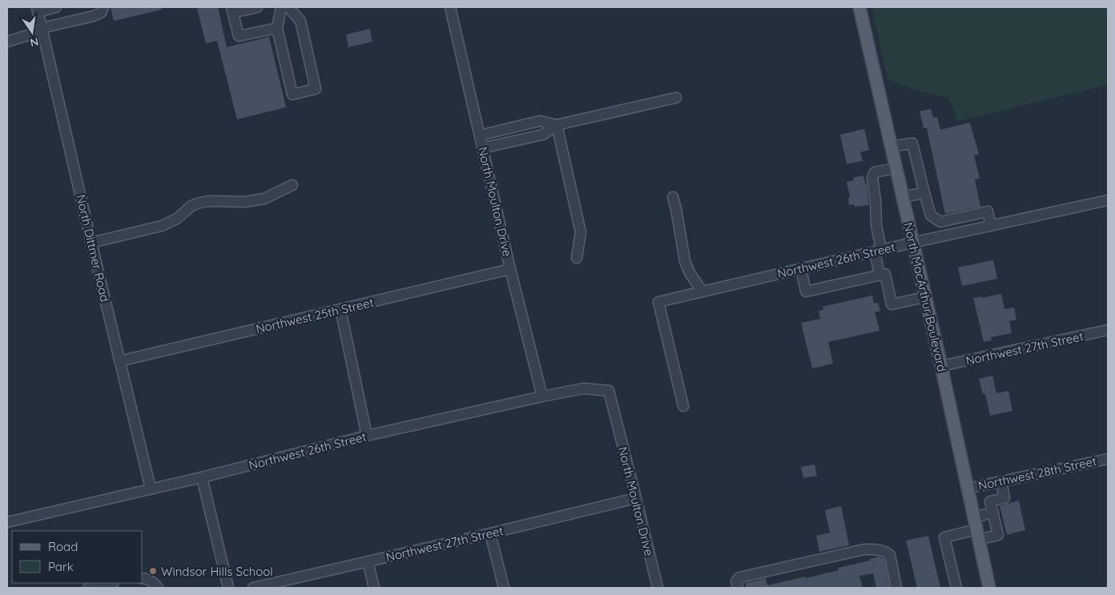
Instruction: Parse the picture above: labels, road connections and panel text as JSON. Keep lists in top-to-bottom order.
{
  "streets": {
    "main road": ["North MacArthur Boulevard"],
    "street": [
      "North Moulton Drive",
      "North Dittmer Road",
      "Northwest 26th Street",
      "Northwest 25th Street",
      "Northwest 27th Street",
      "Northwest 28th Street"
    ]
  },
  "crossings": [
    ["North Moulton Drive", "Northwest 26th Street"],
    ["North Moulton Drive", "Northwest 25th Street"],
    ["North Moulton Drive", "Northwest 27th Street"],
    ["North Dittmer Road", "Northwest 26th Street"],
    ["North Dittmer Road", "Northwest 25th Street"],
    ["Northwest 26th Street", "North MacArthur Boulevard"],
    ["North MacArthur Boulevard", "Northwest 27th Street"],
    ["North MacArthur Boulevard", "Northwest 28th Street"]
  ],
  "places": ["Windsor Hills School"],
  "legend": ["Road", "Park"],
  "north": "bottom"
}
